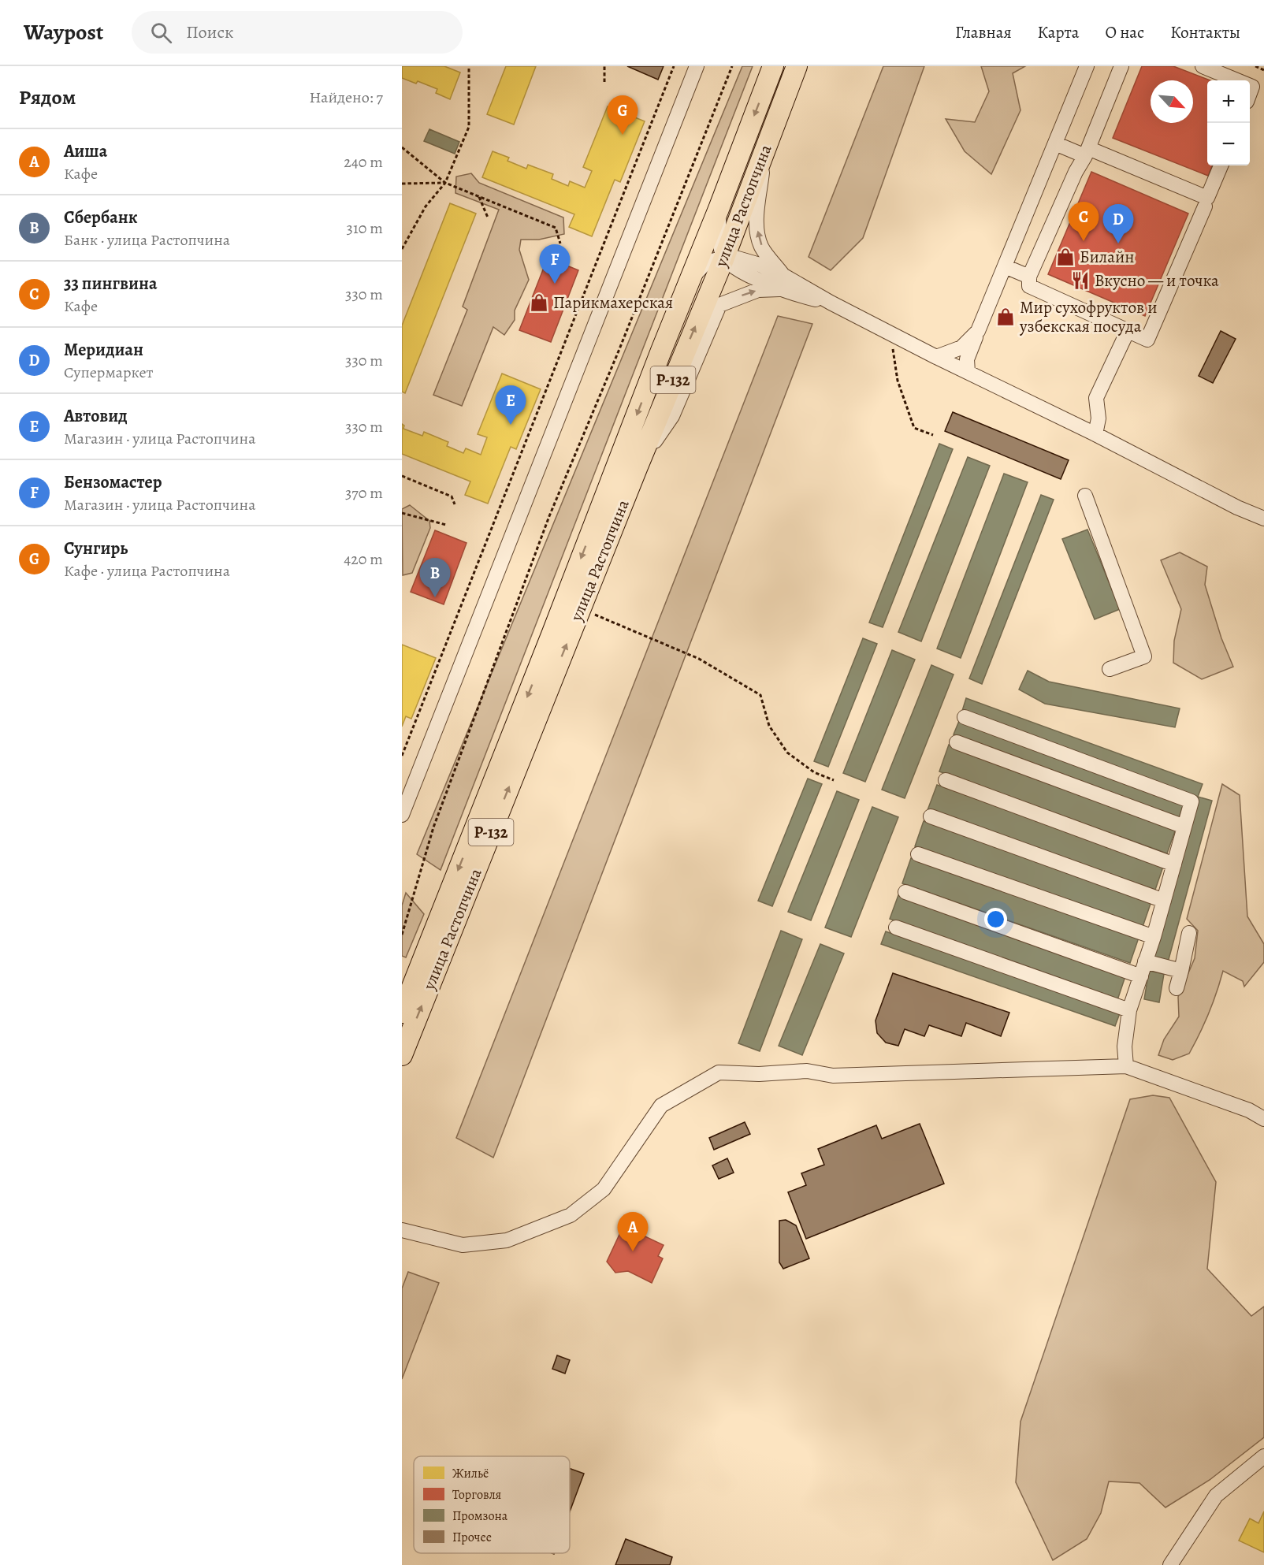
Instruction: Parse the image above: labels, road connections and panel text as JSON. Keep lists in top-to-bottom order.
{
  "streets": {
    "highway": ["улица Растопчина", "Р-132"]
  },
  "places": {
    "shop": ["Билайн", "Парикмахерская", "Мир сухофруктов и узбекская посуда"],
    "restaurant": ["Вкусно — и точка"]
  },
  "legend": [
    "Жильё",
    "Торговля",
    "Промзона",
    "Прочее"
  ],
  "north": "bottom right",
  "page": {
    "header": "Waypost",
    "search": "Поиск",
    "nav": [
      "Главная",
      "Карта",
      "О нас",
      "Контакты"
    ],
    "heading": ["Рядом", "Найдено: 7"],
    "map_buttons": ["+", "−"],
    "pins": [
      "G",
      "C",
      "D",
      "F",
      "E",
      "B",
      "A"
    ],
    "list": [
      {
        "mark": "A",
        "name": "Аиша",
        "note": "Кафе",
        "value": "240 m"
      },
      {
        "mark": "B",
        "name": "Сбербанк",
        "note": "Банк · улица Растопчина",
        "value": "310 m"
      },
      {
        "mark": "C",
        "name": "33 пингвина",
        "note": "Кафе",
        "value": "330 m"
      },
      {
        "mark": "D",
        "name": "Меридиан",
        "note": "Супермаркет",
        "value": "330 m"
      },
      {
        "mark": "E",
        "name": "Автовид",
        "note": "Магазин · улица Растопчина",
        "value": "330 m"
      },
      {
        "mark": "F",
        "name": "Бензомастер",
        "note": "Магазин · улица Растопчина",
        "value": "370 m"
      },
      {
        "mark": "G",
        "name": "Сунгирь",
        "note": "Кафе · улица Растопчина",
        "value": "420 m"
      }
    ]
  }
}
